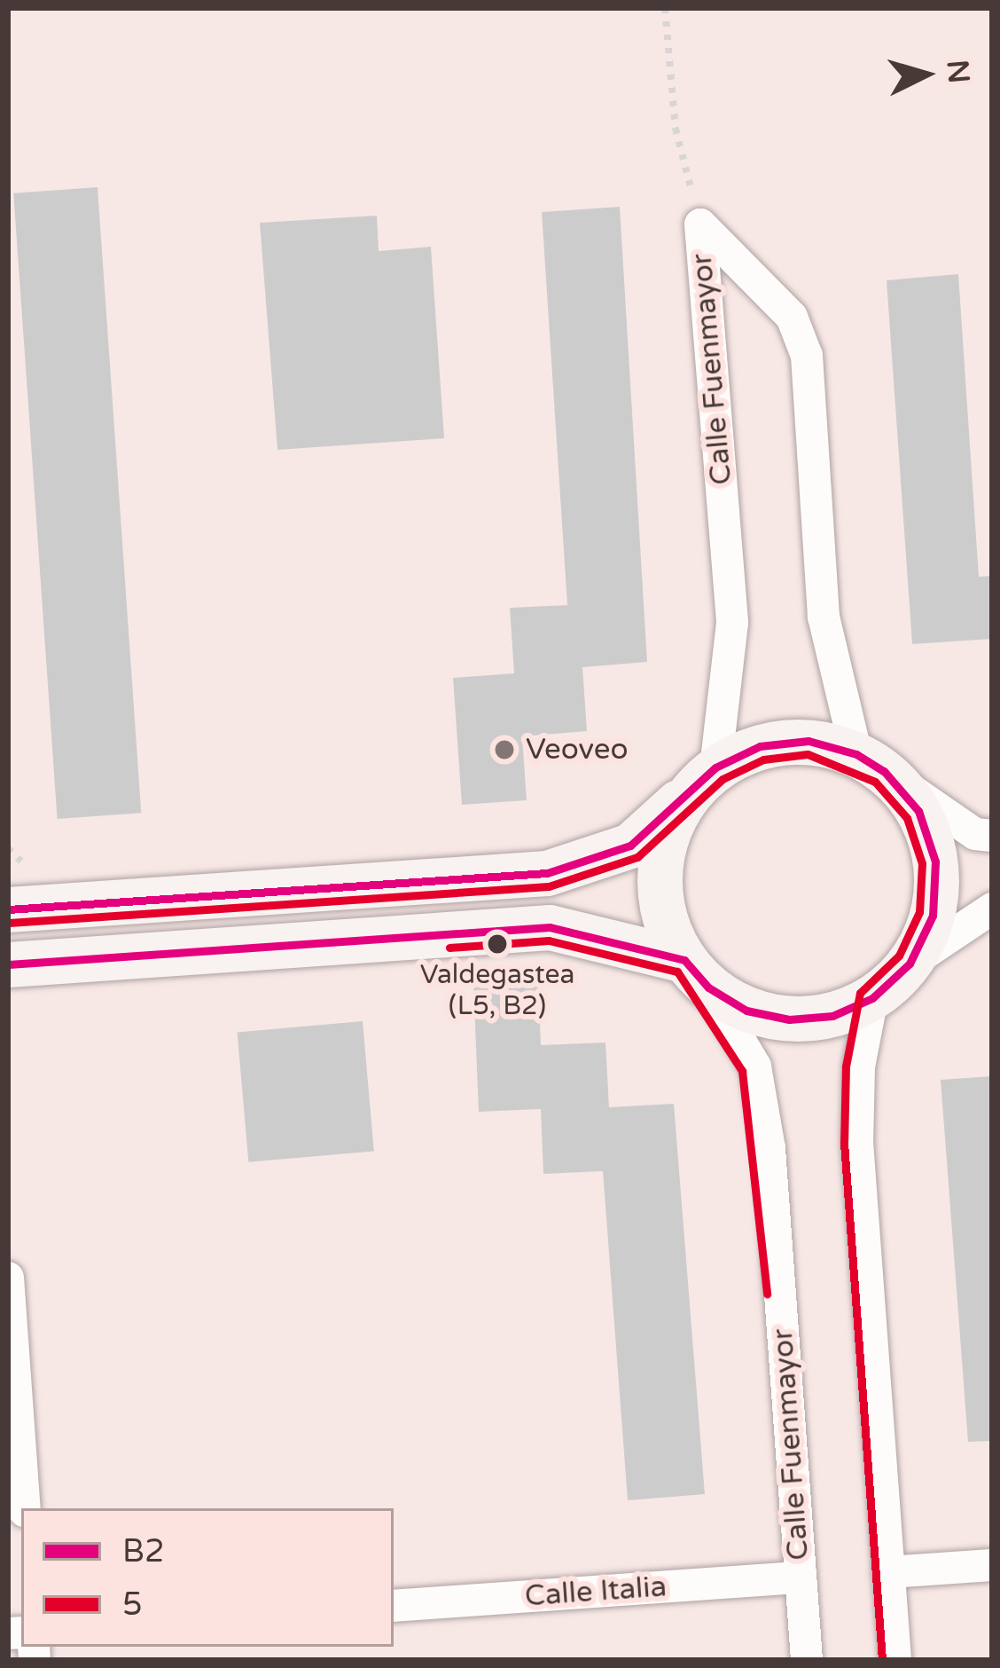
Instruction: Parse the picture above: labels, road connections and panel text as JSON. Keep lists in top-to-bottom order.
{
  "streets": {
    "street": ["Calle Fuenmayor", "Calle Italia"]
  },
  "crossings": [
    ["Calle Fuenmayor", "Calle Italia"]
  ],
  "places": ["Veoveo", "Valdegastea (L5, B2)"],
  "lines": ["transit line B2", "transit line 5"],
  "legend": ["B2", "5"],
  "north": "right"
}
